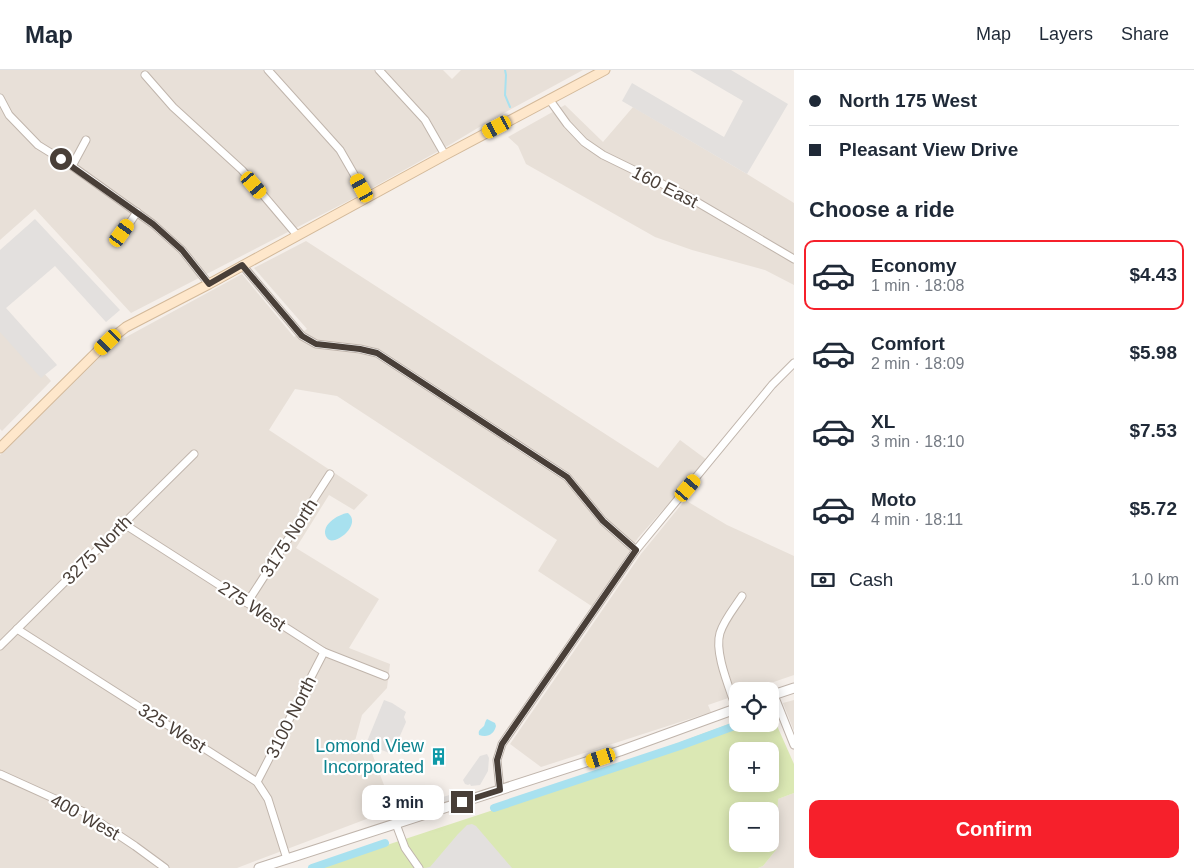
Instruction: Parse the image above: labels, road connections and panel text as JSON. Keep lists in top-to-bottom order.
{
  "streets": {
    "street": [
      "160 East",
      "3175 North",
      "3275 North",
      "275 West",
      "3100 North",
      "325 West",
      "400 West"
    ]
  },
  "crossings": [
    ["3175 North", "275 West"],
    ["3275 North", "275 West"],
    ["3275 North", "325 West"],
    ["275 West", "3100 North"],
    ["3100 North", "325 West"]
  ],
  "places": {
    "building": ["Lomond View Incorporated"]
  },
  "page": {
    "header": "Map",
    "nav": ["Map", "Layers", "Share"],
    "banner": ["North 175 West", "Pleasant View Drive"],
    "heading": "Choose a ride",
    "list": [
      {
        "name": "Economy",
        "note": "1 min · 18:08",
        "value": "$4.43"
      },
      {
        "name": "Comfort",
        "note": "2 min · 18:09",
        "value": "$5.98"
      },
      {
        "name": "XL",
        "note": "3 min · 18:10",
        "value": "$7.53"
      },
      {
        "name": "Moto",
        "note": "4 min · 18:11",
        "value": "$5.72"
      }
    ],
    "pay": ["Cash", "1.0 km"],
    "map_buttons": ["+", "−"],
    "bubble": "3 min",
    "buttons": "Confirm"
  }
}
